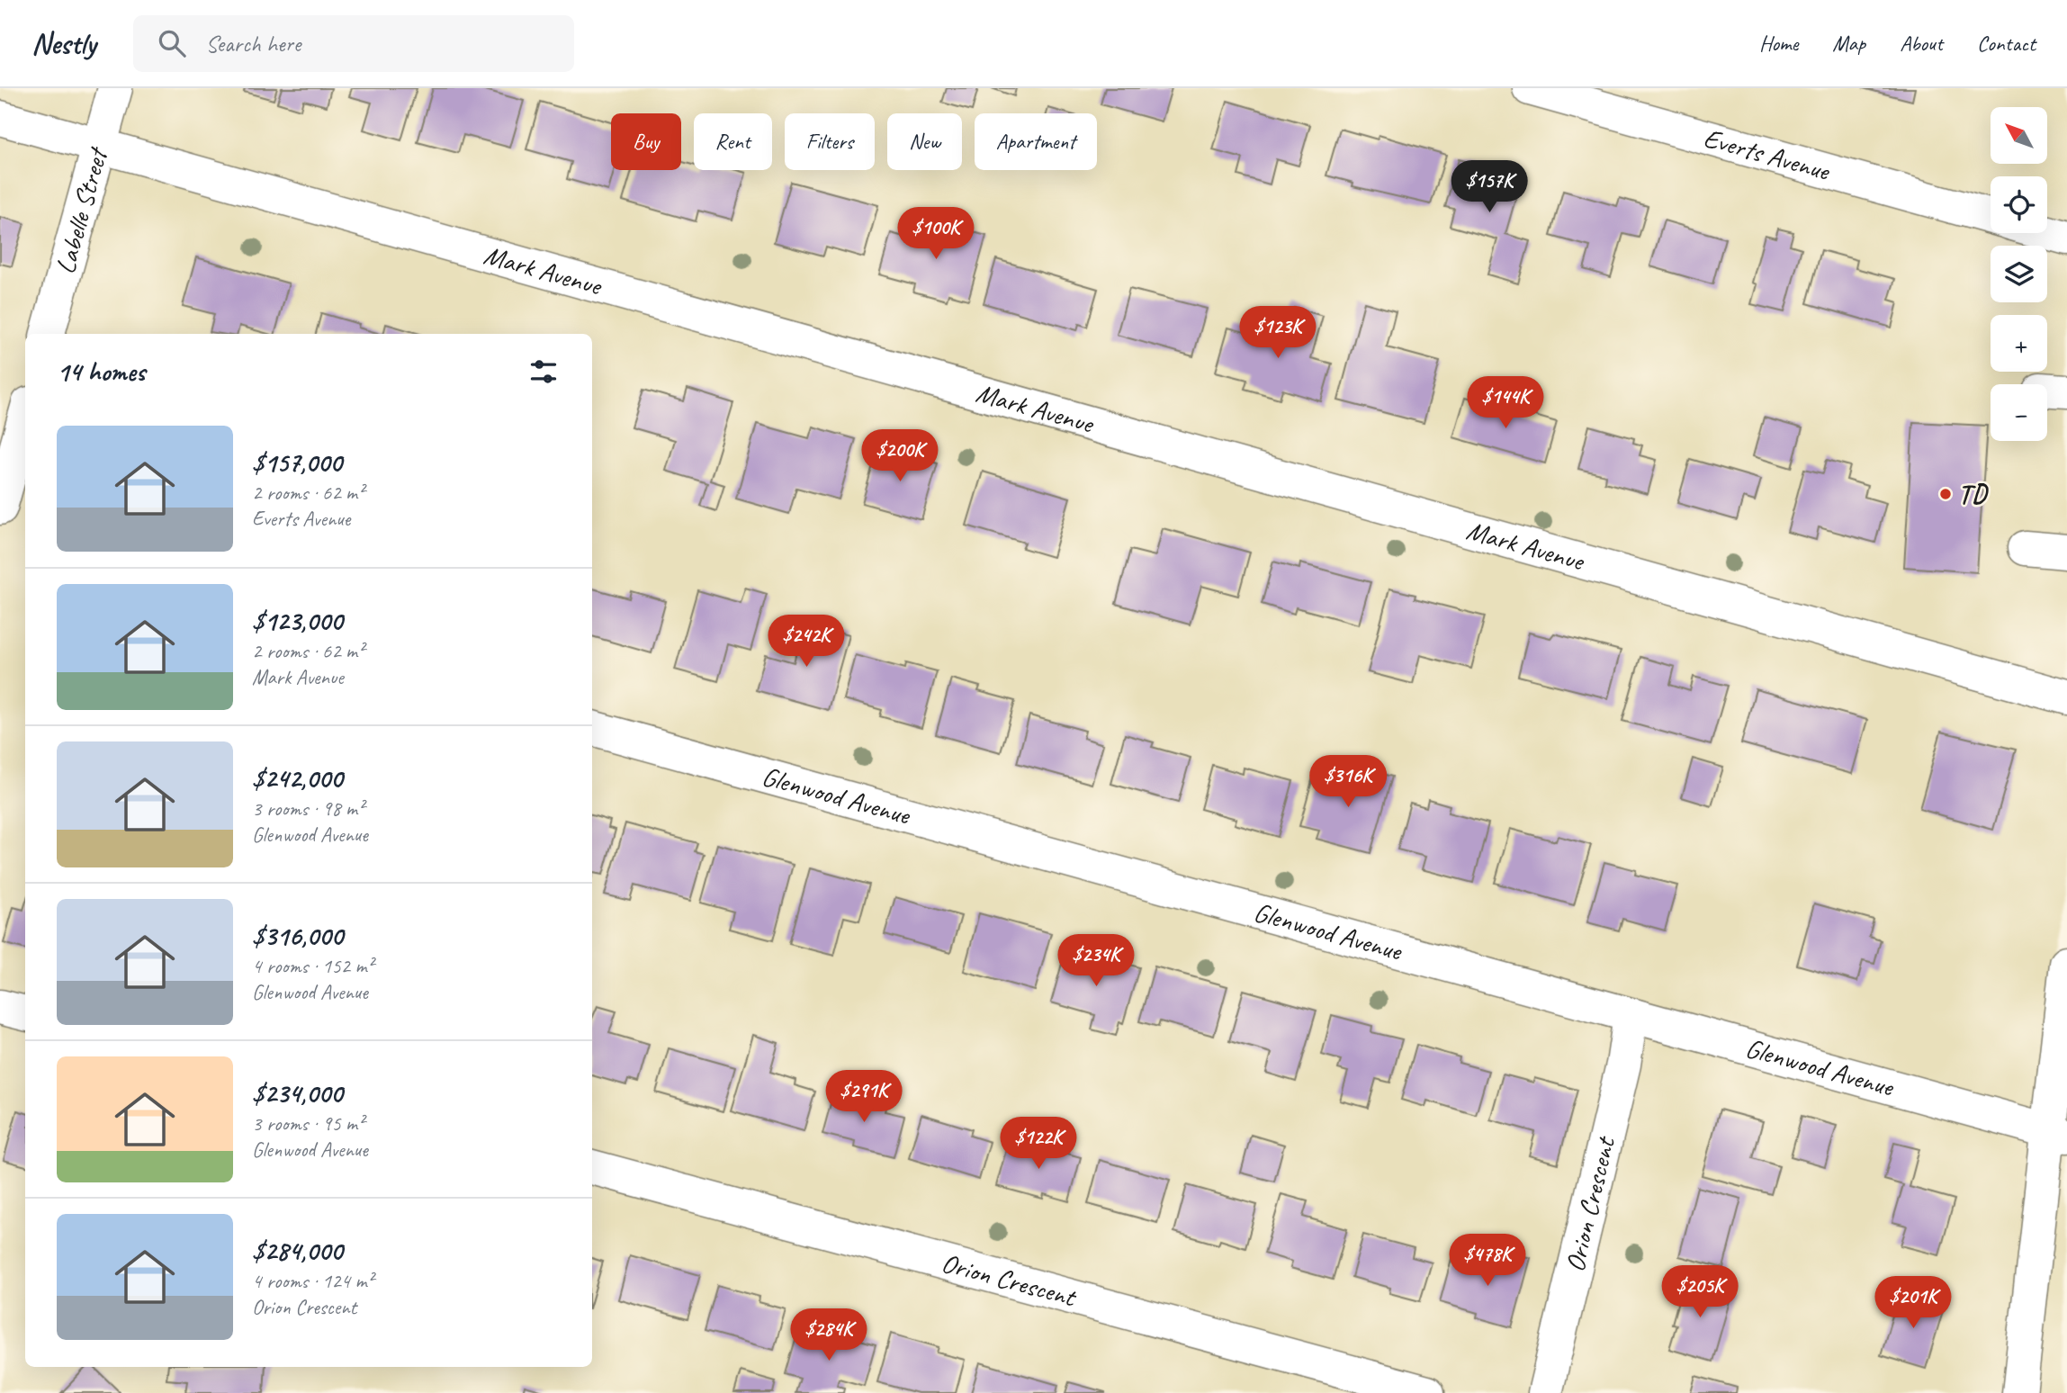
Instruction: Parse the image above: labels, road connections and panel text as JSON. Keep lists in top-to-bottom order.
{
  "streets": {
    "street": [
      "Everts Avenue",
      "Labelle Street",
      "Mark Avenue",
      "Glenwood Avenue",
      "Orion Crescent"
    ]
  },
  "crossings": [
    ["Labelle Street", "Mark Avenue"],
    ["Glenwood Avenue", "Orion Crescent"]
  ],
  "places": ["TD"],
  "north": "top left",
  "page": {
    "header": "Nestly",
    "search": "Search here",
    "nav": [
      "Home",
      "Map",
      "About",
      "Contact"
    ],
    "map_buttons": ["+", "−"],
    "chip": [
      "Buy",
      "Rent",
      "Filters",
      "New",
      "Apartment"
    ],
    "price": [
      "$157K",
      "$100K",
      "$123K",
      "$144K",
      "$200K",
      "$242K",
      "$316K",
      "$234K",
      "$291K",
      "$122K",
      "$478K",
      "$205K",
      "$201K",
      "$284K"
    ],
    "heading": "14 homes",
    "list": [
      {
        "name": "$157,000",
        "note": "2 rooms · 62 m² · Everts Avenue"
      },
      {
        "name": "$123,000",
        "note": "2 rooms · 62 m² · Mark Avenue"
      },
      {
        "name": "$242,000",
        "note": "3 rooms · 98 m² · Glenwood Avenue"
      },
      {
        "name": "$316,000",
        "note": "4 rooms · 152 m² · Glenwood Avenue"
      },
      {
        "name": "$234,000",
        "note": "3 rooms · 95 m² · Glenwood Avenue"
      },
      {
        "name": "$284,000",
        "note": "4 rooms · 124 m² · Orion Crescent"
      }
    ]
  }
}
